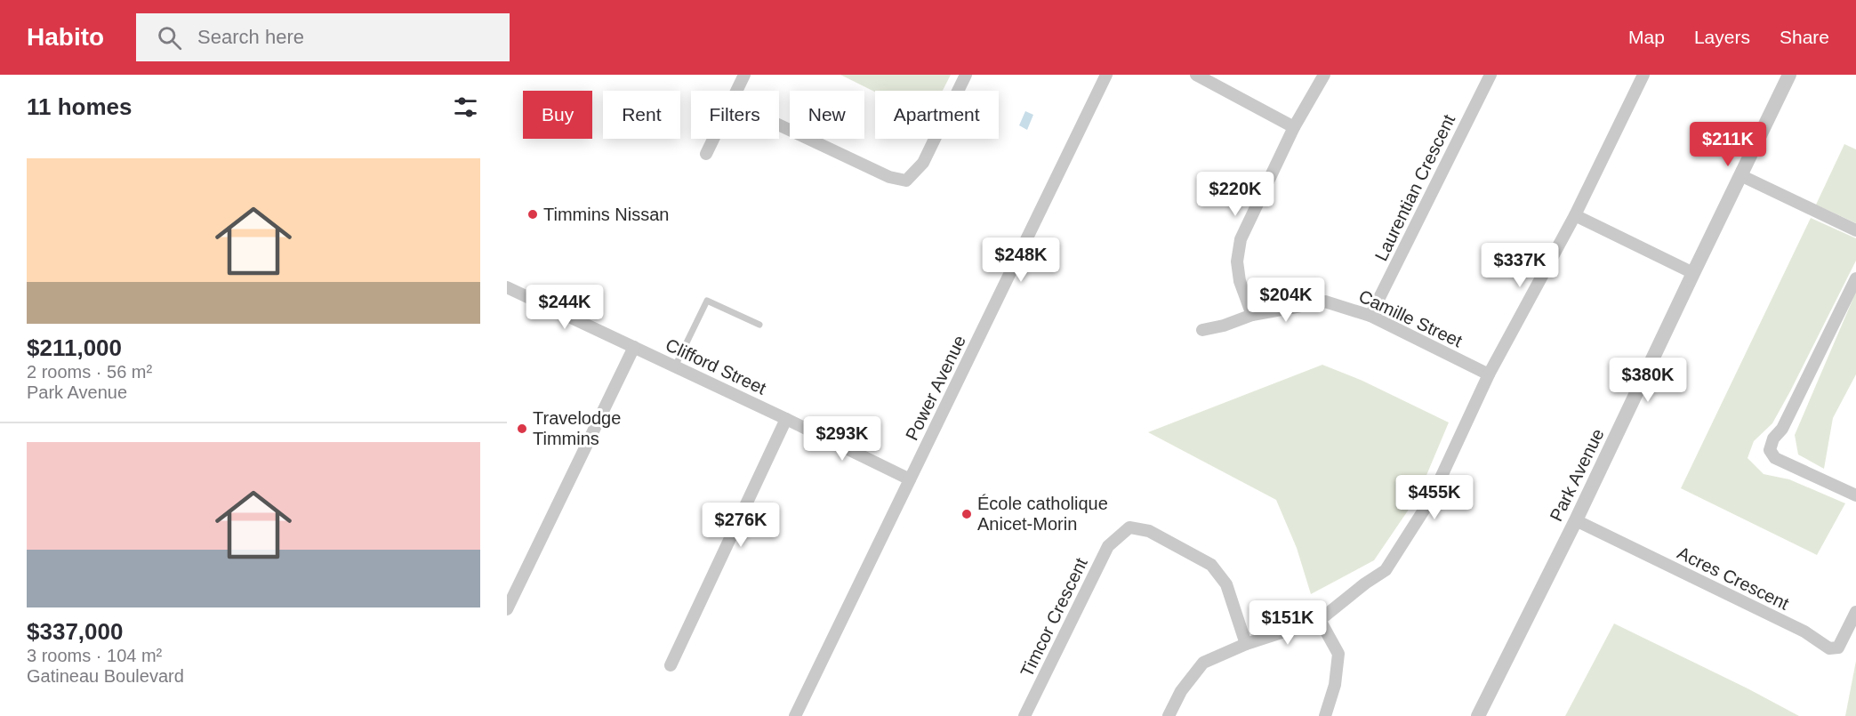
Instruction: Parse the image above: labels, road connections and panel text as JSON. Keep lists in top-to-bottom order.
{
  "streets": {
    "street": [
      "Laurentian Crescent",
      "Camille Street",
      "Clifford Street",
      "Power Avenue",
      "Park Avenue",
      "Acres Crescent",
      "Timcor Crescent"
    ]
  },
  "crossings": [
    ["Laurentian Crescent", "Camille Street"],
    ["Clifford Street", "Power Avenue"],
    ["Park Avenue", "Acres Crescent"]
  ],
  "places": ["Timmins Nissan", "Travelodge Timmins", "École catholique Anicet-Morin"],
  "page": {
    "header": "Habito",
    "search": "Search here",
    "nav": ["Map", "Layers", "Share"],
    "heading": "11 homes",
    "chip": [
      "Buy",
      "Rent",
      "Filters",
      "New",
      "Apartment"
    ],
    "price": [
      "$211K",
      "$220K",
      "$248K",
      "$337K",
      "$204K",
      "$244K",
      "$380K",
      "$293K",
      "$455K",
      "$276K",
      "$151K"
    ],
    "list": [
      {
        "name": "$211,000",
        "note": "2 rooms · 56 m² · Park Avenue"
      },
      {
        "name": "$337,000",
        "note": "3 rooms · 104 m² · Gatineau Boulevard"
      }
    ]
  }
}
